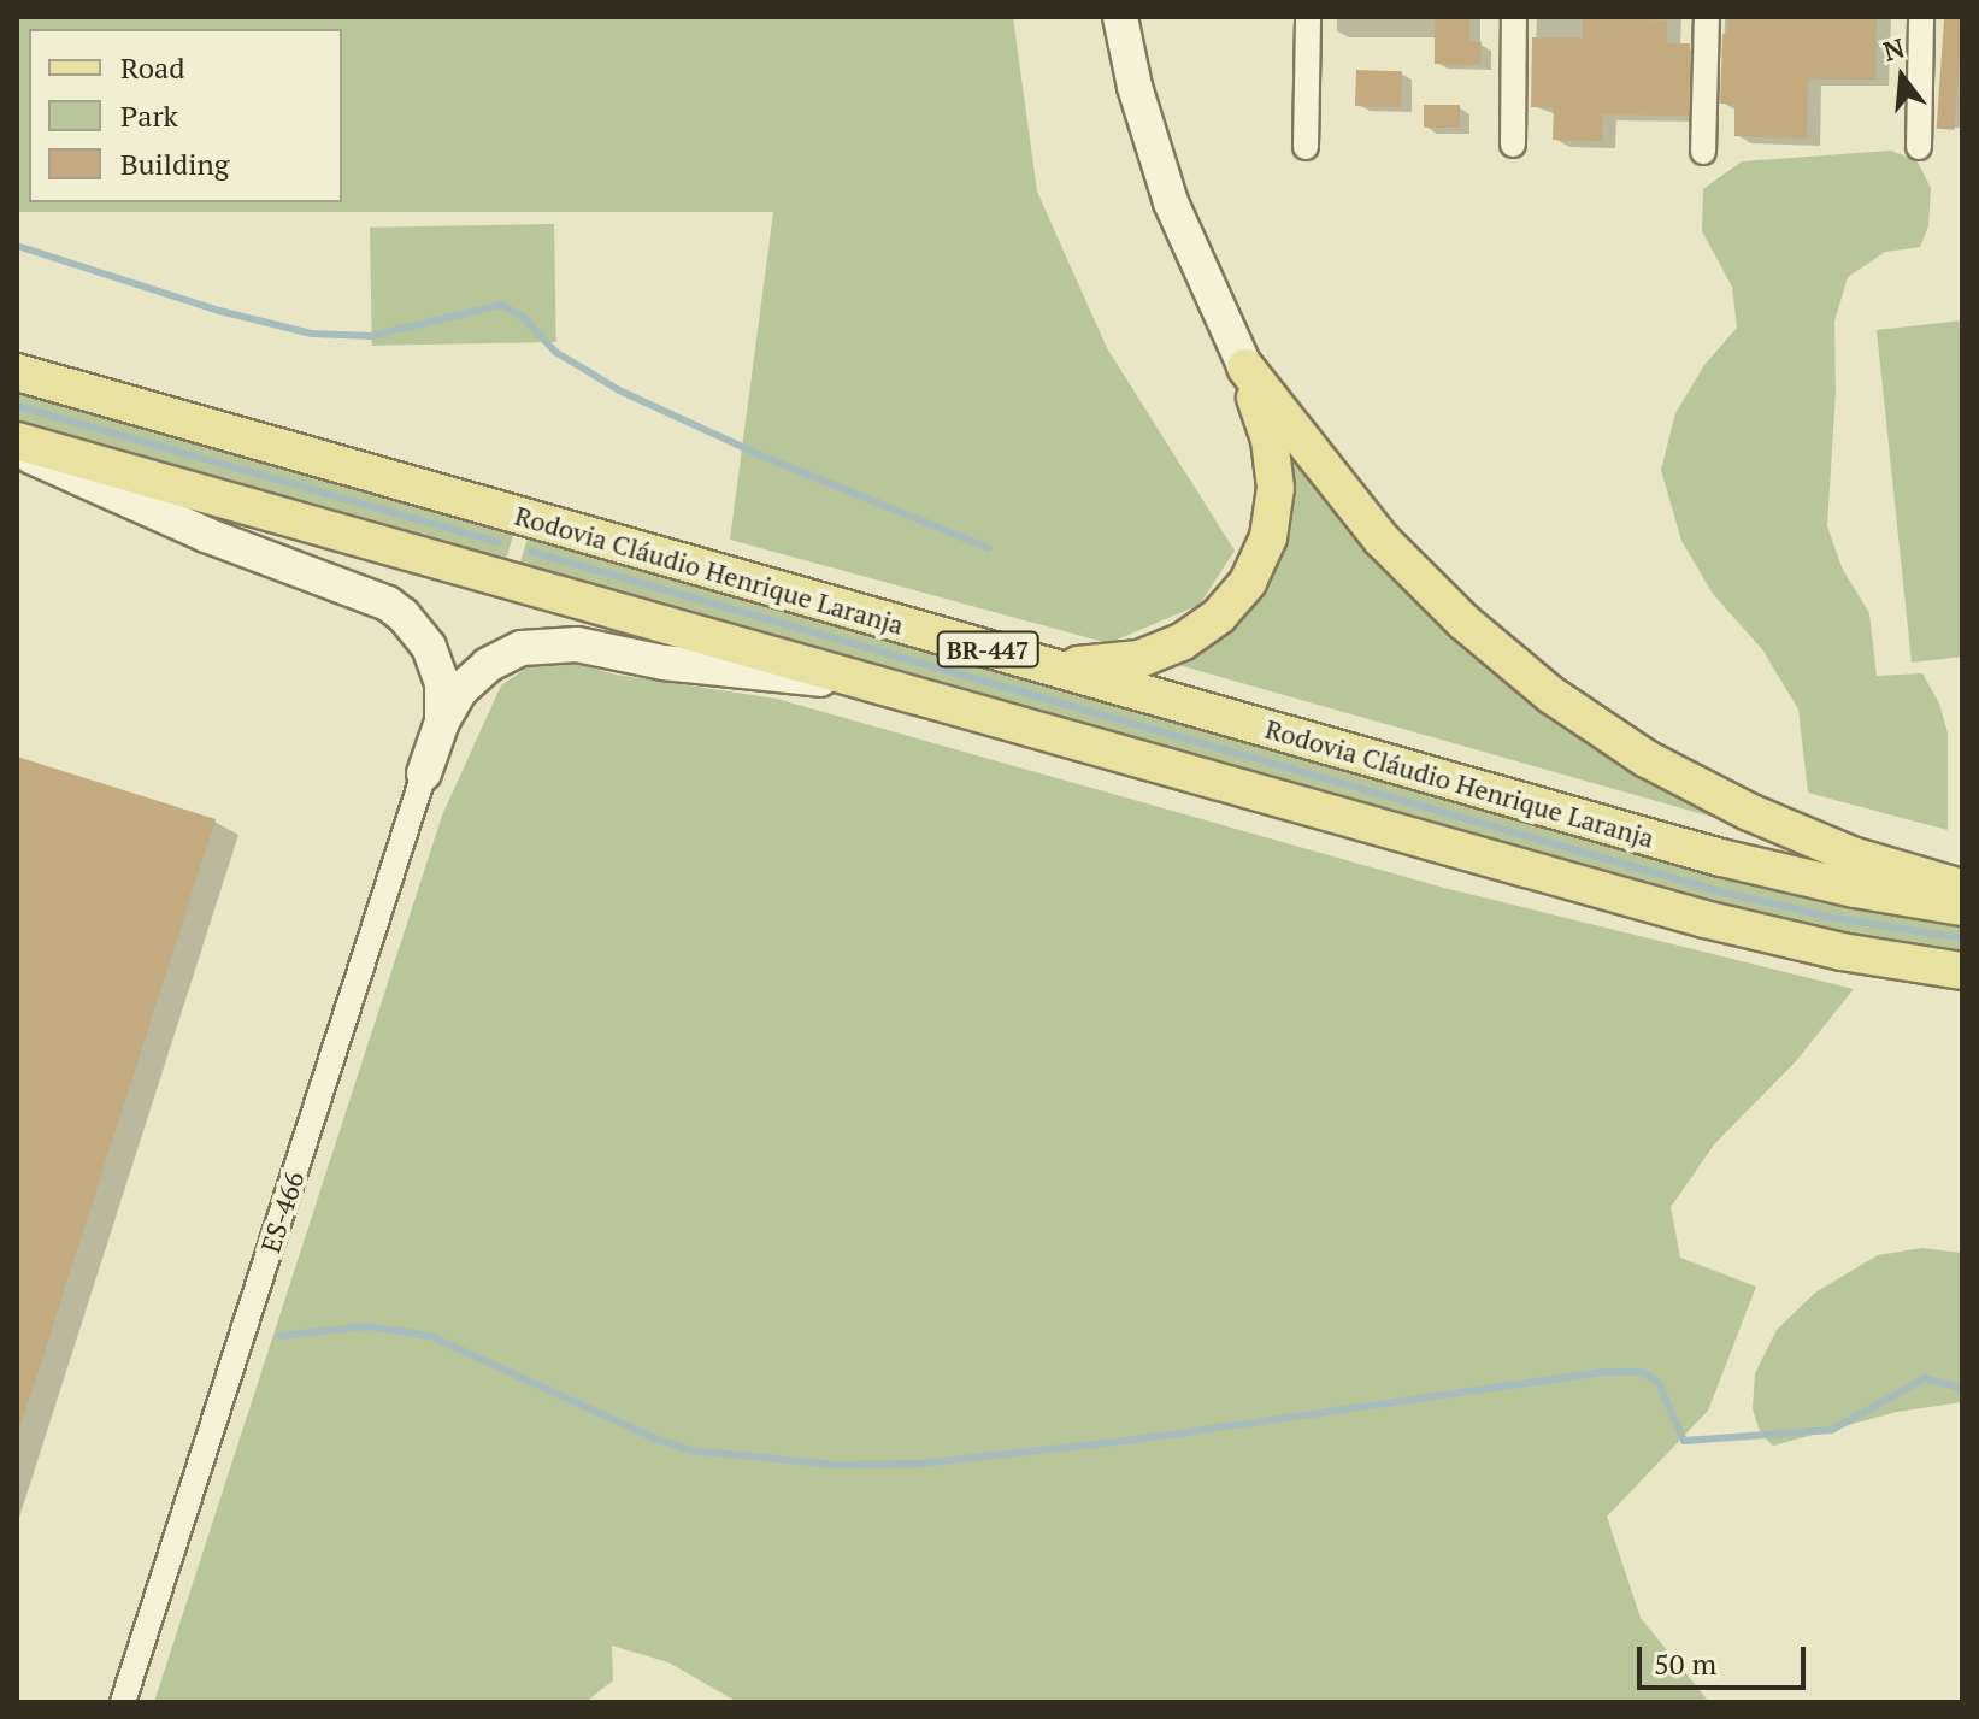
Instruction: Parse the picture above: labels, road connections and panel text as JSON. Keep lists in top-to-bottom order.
{
  "streets": {
    "main road": ["Rodovia Cláudio Henrique Laranja", "BR-447"],
    "street": ["ES-466"]
  },
  "crossings": [
    ["BR-447", "ES-466"]
  ],
  "legend": ["Road", "Park", "Building"],
  "scale_bar": "50 m",
  "north": "top"
}
